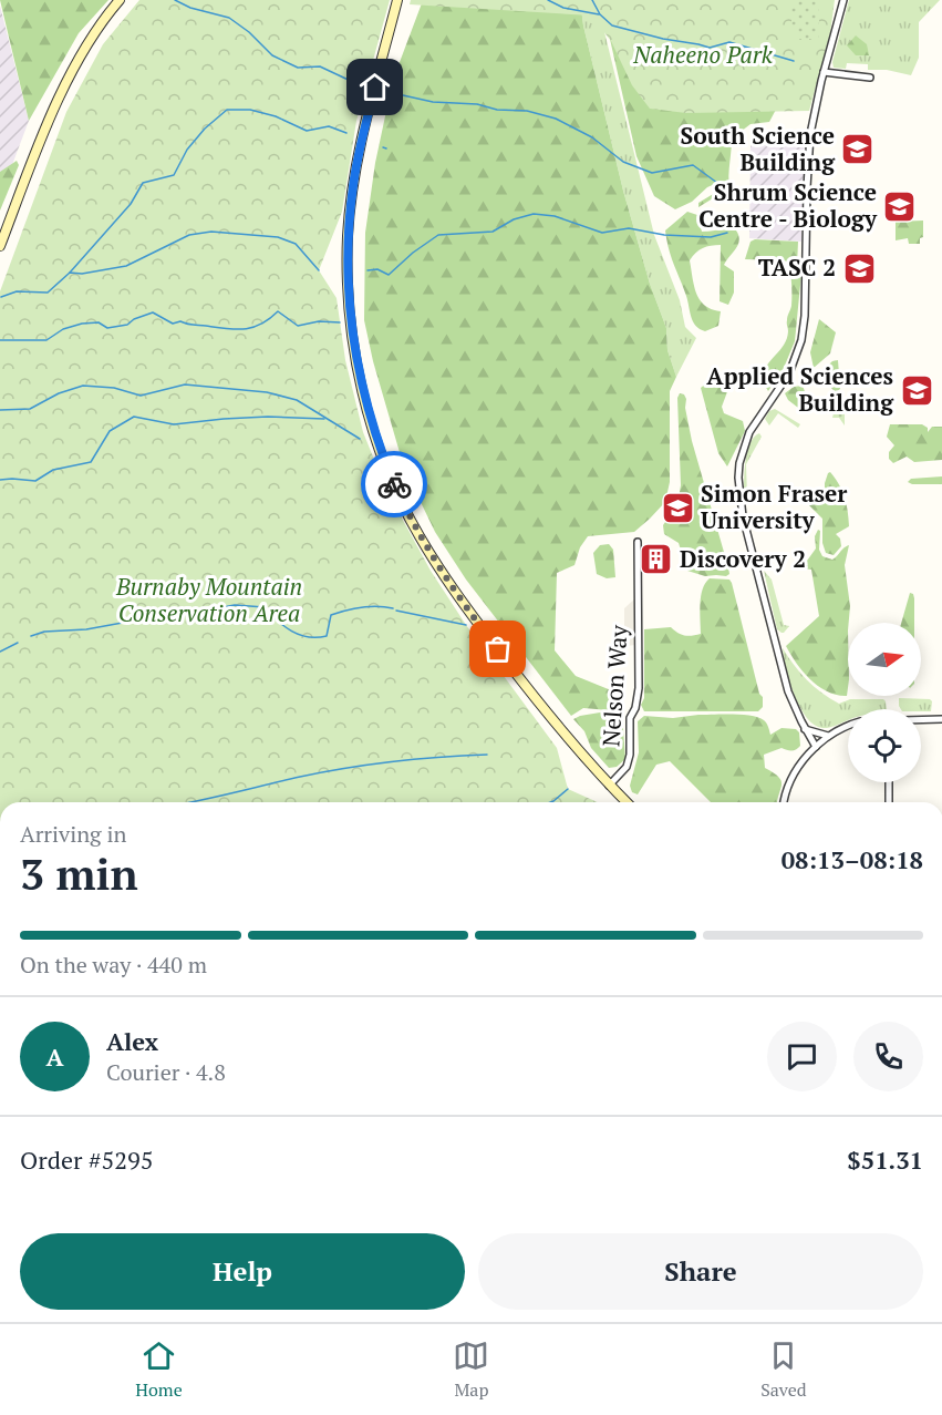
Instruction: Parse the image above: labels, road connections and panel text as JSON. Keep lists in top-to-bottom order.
{
  "streets": {
    "street": ["Nelson Way"]
  },
  "parks": ["Naheeno Park", "Burnaby Mountain Conservation Area"],
  "places": {
    "school or university": [
      "South Science Building",
      "Shrum Science Centre - Biology",
      "TASC 2",
      "Applied Sciences Building",
      "Simon Fraser University"
    ],
    "building": ["Discovery 2"]
  },
  "north": "right",
  "page": {
    "heading": ["3 min", "Arriving in", "08:13–08:18"],
    "panel": [
      "Alex",
      "Courier · 4.8",
      "Order #5295",
      "$51.31"
    ],
    "bar": "On the way · 440 m",
    "round": "A",
    "buttons": ["Help", "Share"],
    "tabs": ["Home", "Map", "Saved"]
  }
}
